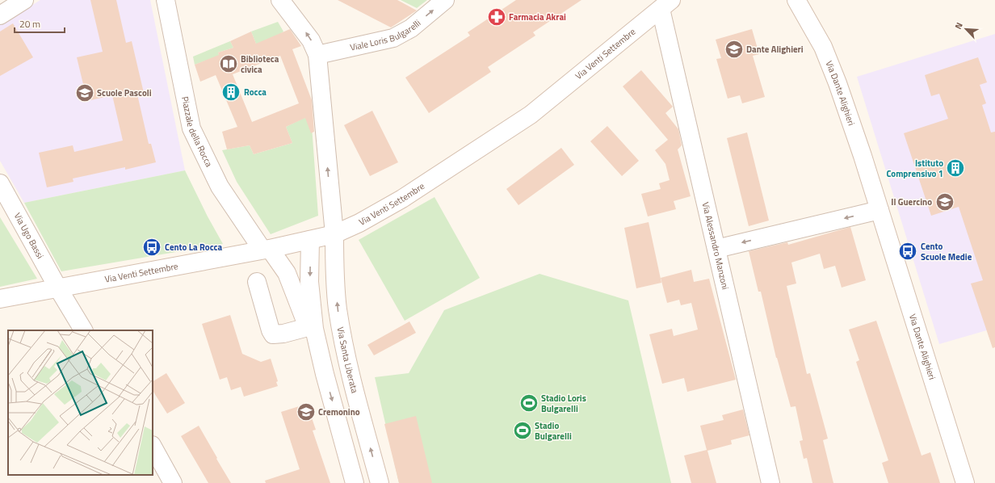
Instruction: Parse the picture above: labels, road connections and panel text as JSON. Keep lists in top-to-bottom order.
{
  "streets": {
    "street": [
      "Viale Loris Bulgarelli",
      "Via Venti Settembre",
      "Via Dante Alighieri",
      "Piazzale della Rocca",
      "Via Ugo Bassi",
      "Via Alessandro Manzoni",
      "Via Santa Liberata"
    ]
  },
  "crossings": [
    ["Via Venti Settembre", "Piazzale della Rocca"],
    ["Via Venti Settembre", "Via Ugo Bassi"],
    ["Via Venti Settembre", "Via Alessandro Manzoni"],
    ["Via Venti Settembre", "Via Santa Liberata"]
  ],
  "one_way": ["Viale Loris Bulgarelli"],
  "places": {
    "pharmacy": ["Farmacia Akrai"],
    "school or university": [
      "Dante Alighieri",
      "Scuole Pascoli",
      "Il Guercino",
      "Cremonino"
    ],
    "library": ["Biblioteca civica"],
    "building": ["Rocca", "Istituto Comprensivo 1"],
    "bus stop": ["Cento La Rocca", "Cento Scuole Medie"],
    "sports": ["Stadio Loris Bulgarelli", "Stadio Bulgarelli"]
  },
  "scale_bar": "20 m",
  "north": "top left"
}
